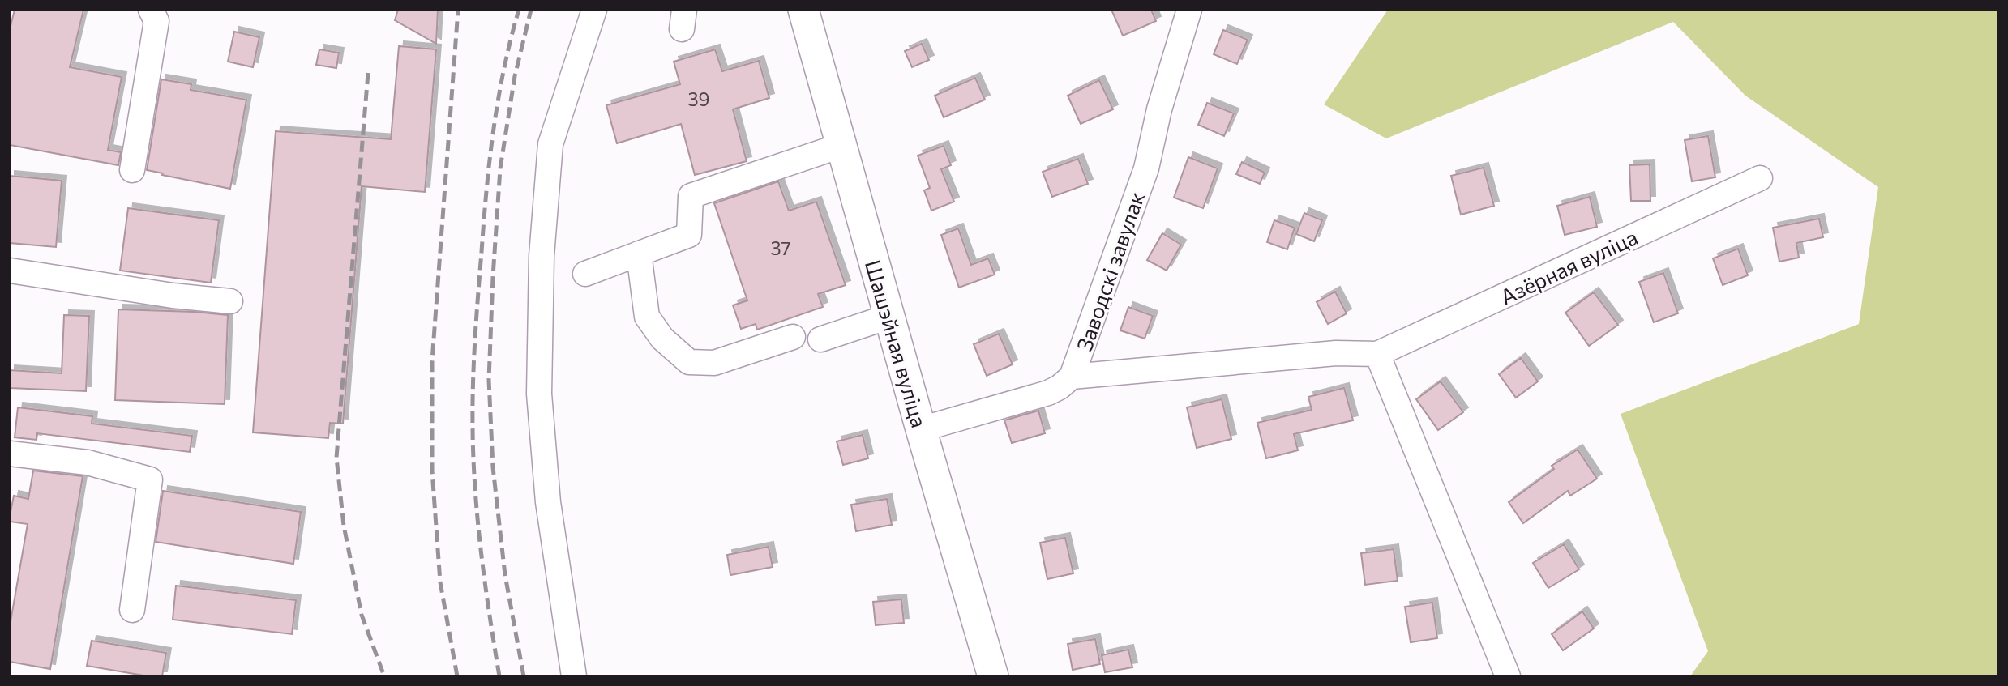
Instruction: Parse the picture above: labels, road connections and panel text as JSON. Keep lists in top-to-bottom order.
{
  "streets": {
    "main road": ["Шашэйная вуліца"],
    "street": ["Азёрная вуліца", "Заводскі завулак"]
  },
  "crossings": [
    ["Азёрная вуліца", "Заводскі завулак"],
    ["Заводскі завулак", "Шашэйная вуліца"]
  ],
  "house_numbers": ["39", "37"]
}
